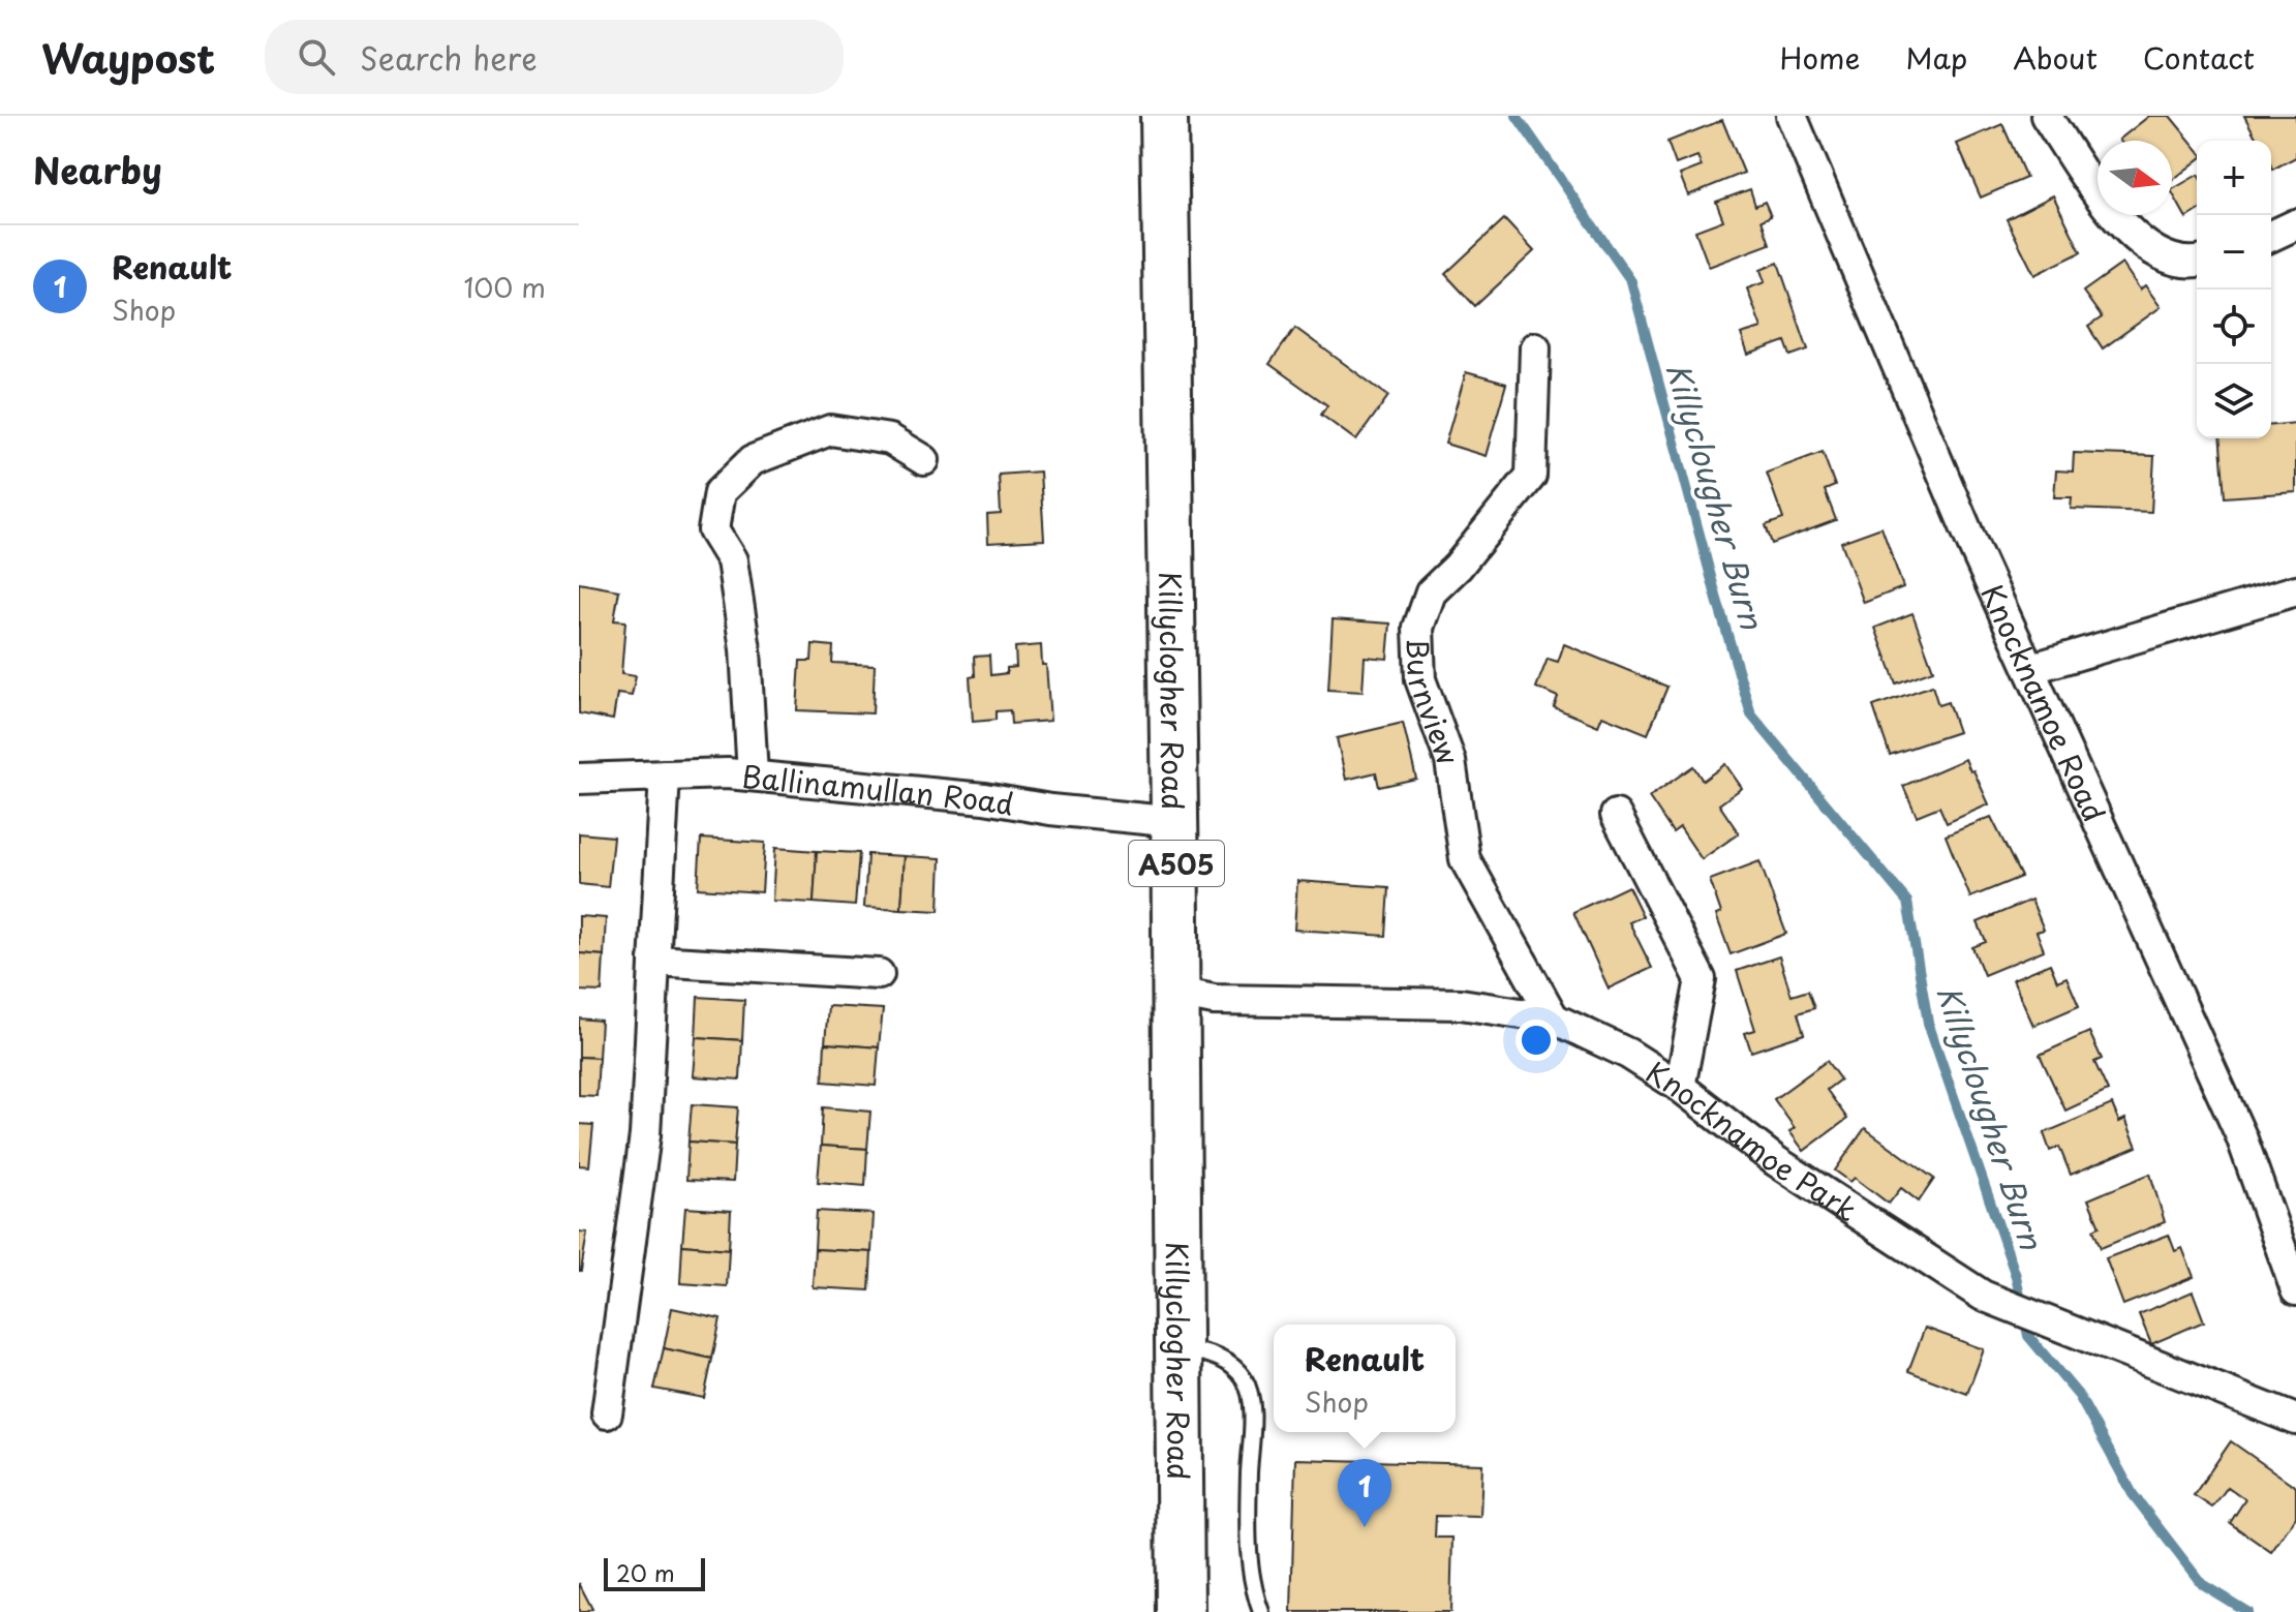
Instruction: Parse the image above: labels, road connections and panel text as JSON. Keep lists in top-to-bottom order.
{
  "streets": {
    "highway": ["Killyclogher Road", "A505"],
    "street": [
      "Burnview",
      "Knocknamoe Road",
      "Ballinamullan Road",
      "Knocknamoe Park"
    ]
  },
  "crossings": [
    ["Killyclogher Road", "Ballinamullan Road"],
    ["Killyclogher Road", "Knocknamoe Park"],
    ["Burnview", "Knocknamoe Park"]
  ],
  "water": ["Killyclougher Burn"],
  "scale_bar": "20 m",
  "north": "right",
  "page": {
    "header": "Waypost",
    "search": "Search here",
    "nav": [
      "Home",
      "Map",
      "About",
      "Contact"
    ],
    "heading": "Nearby",
    "map_buttons": ["+", "−"],
    "list": [
      {
        "mark": "1",
        "name": "Renault",
        "note": "Shop",
        "value": "100 m"
      }
    ],
    "popup": ["Renault", "Shop"],
    "pins": "1",
    "scale": "20 m"
  }
}
